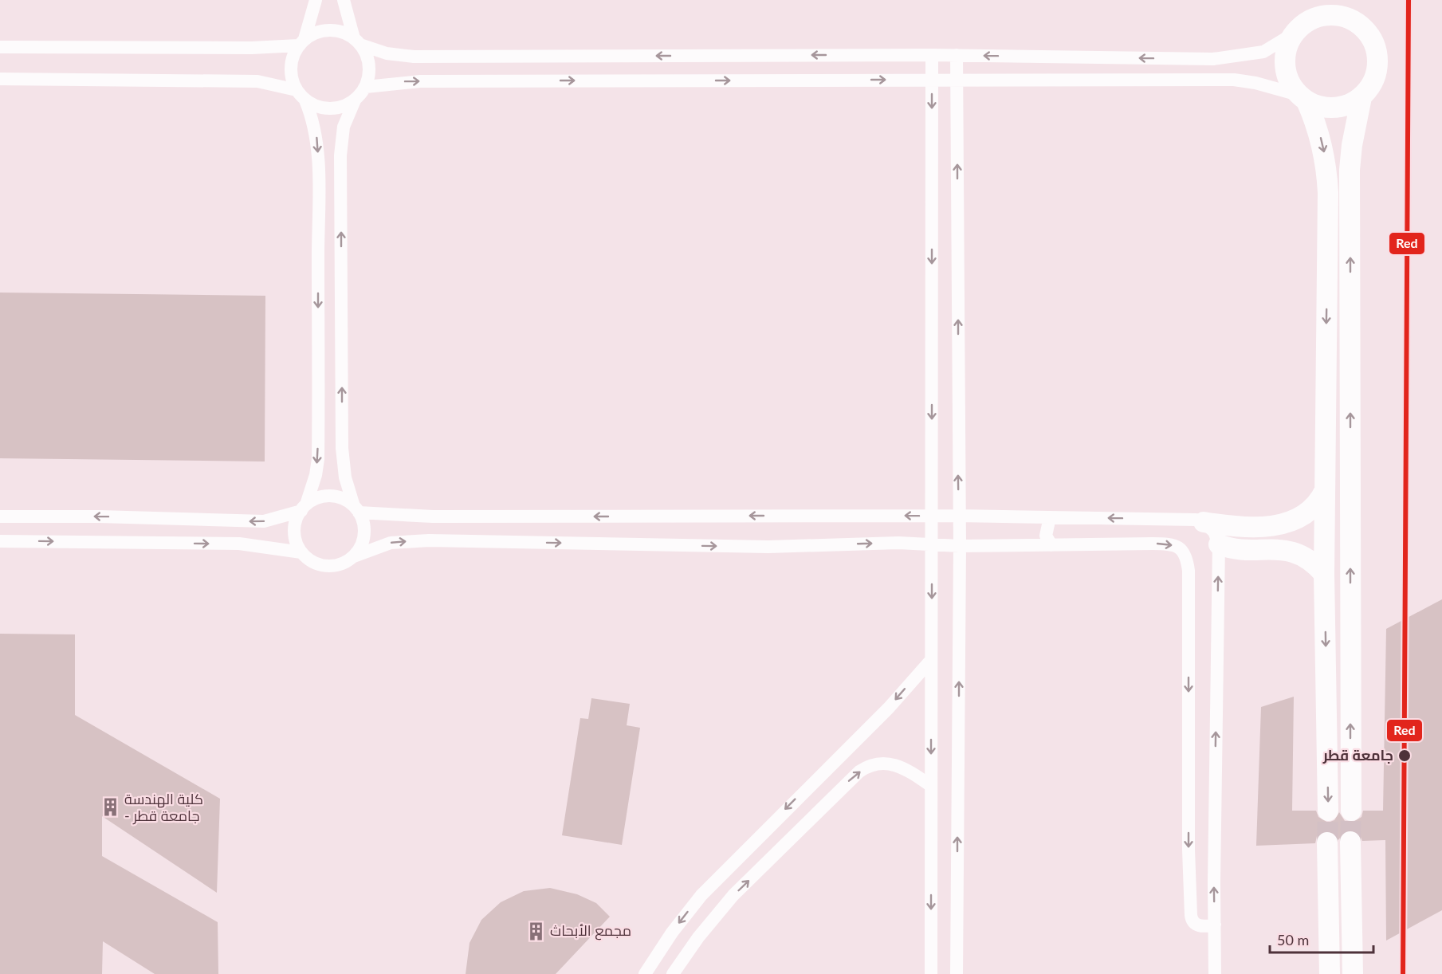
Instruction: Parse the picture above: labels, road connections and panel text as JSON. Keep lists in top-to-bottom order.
{
  "places": {
    "other": ["جامعة قطر"],
    "building": ["كلية الهندسة - جامعة قطر", "مجمع الأبحاث"]
  },
  "lines": ["transit line Red"],
  "scale_bar": "50 m"
}
